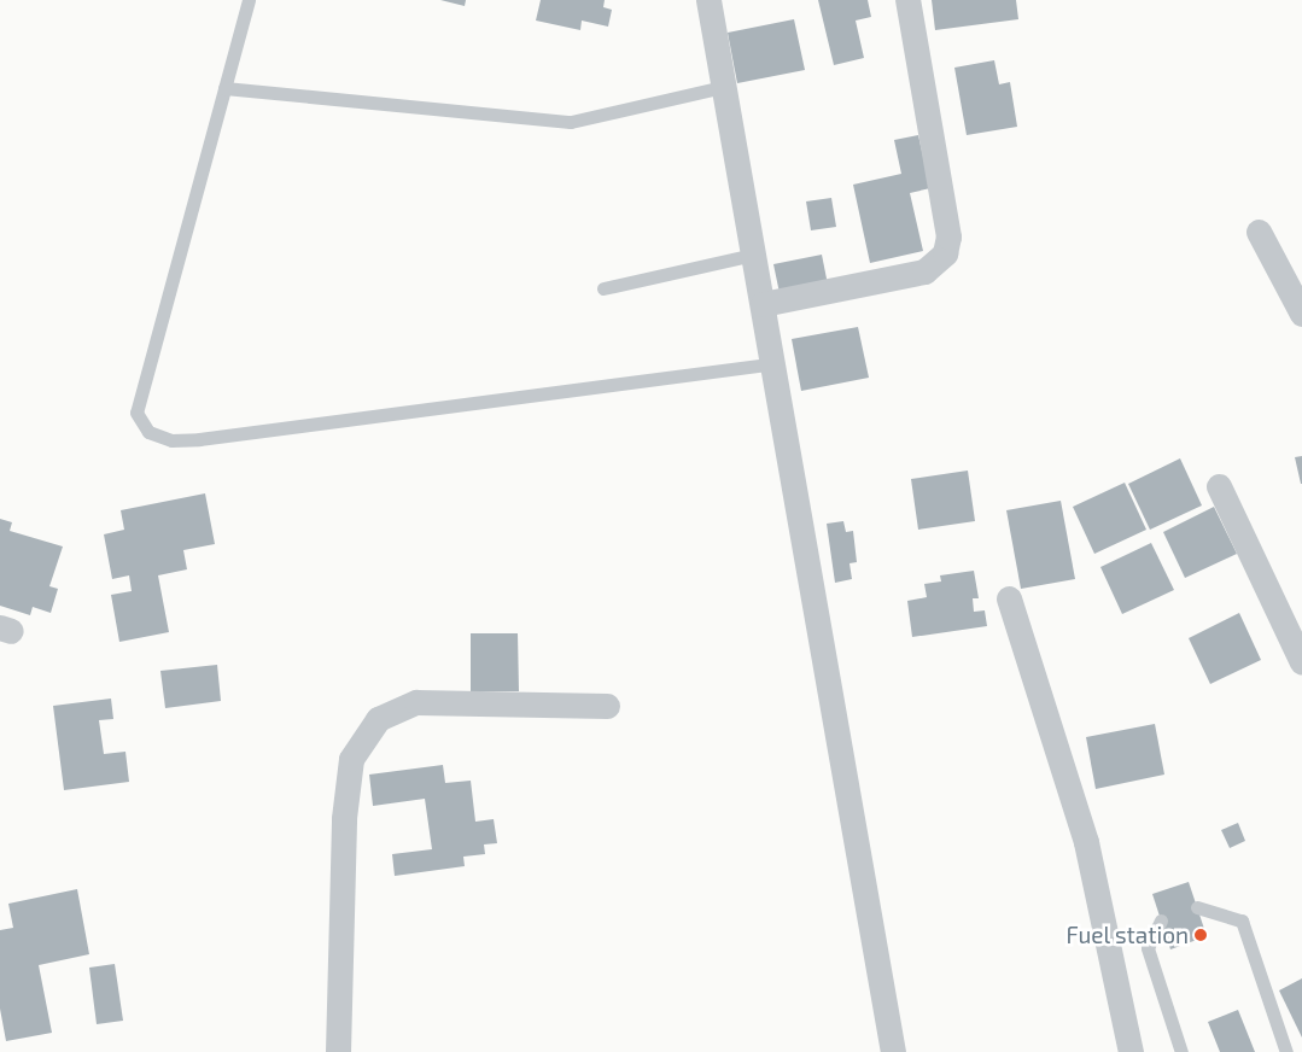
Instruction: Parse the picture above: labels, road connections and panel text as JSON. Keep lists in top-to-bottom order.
{
  "places": ["Fuel station"]
}
